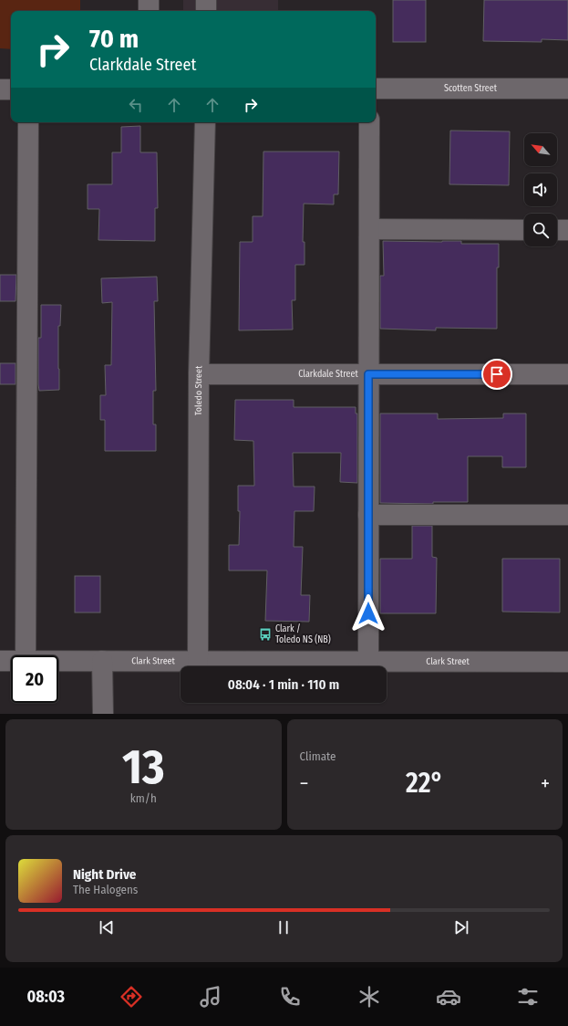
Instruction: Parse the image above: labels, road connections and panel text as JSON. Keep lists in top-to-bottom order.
{
  "streets": {
    "street": [
      "Scotten Street",
      "Clarkdale Street",
      "Toledo Street",
      "Clark Street"
    ]
  },
  "crossings": [
    ["Clarkdale Street", "Toledo Street"],
    ["Toledo Street", "Clark Street"]
  ],
  "places": {
    "bus stop": ["Clark / Toledo NS (NB)"]
  },
  "north": "top left",
  "page": {
    "turn": ["70 m", "Clarkdale Street"],
    "limit": "20",
    "trip": "08:04 · 1 min · 110 m",
    "tile": [
      ["13", "km/h"],
      "Climate"
    ],
    "heat": ["−", "22°", "+"],
    "song": ["Night Drive", "The Halogens"],
    "tabs": "08:03"
  }
}
